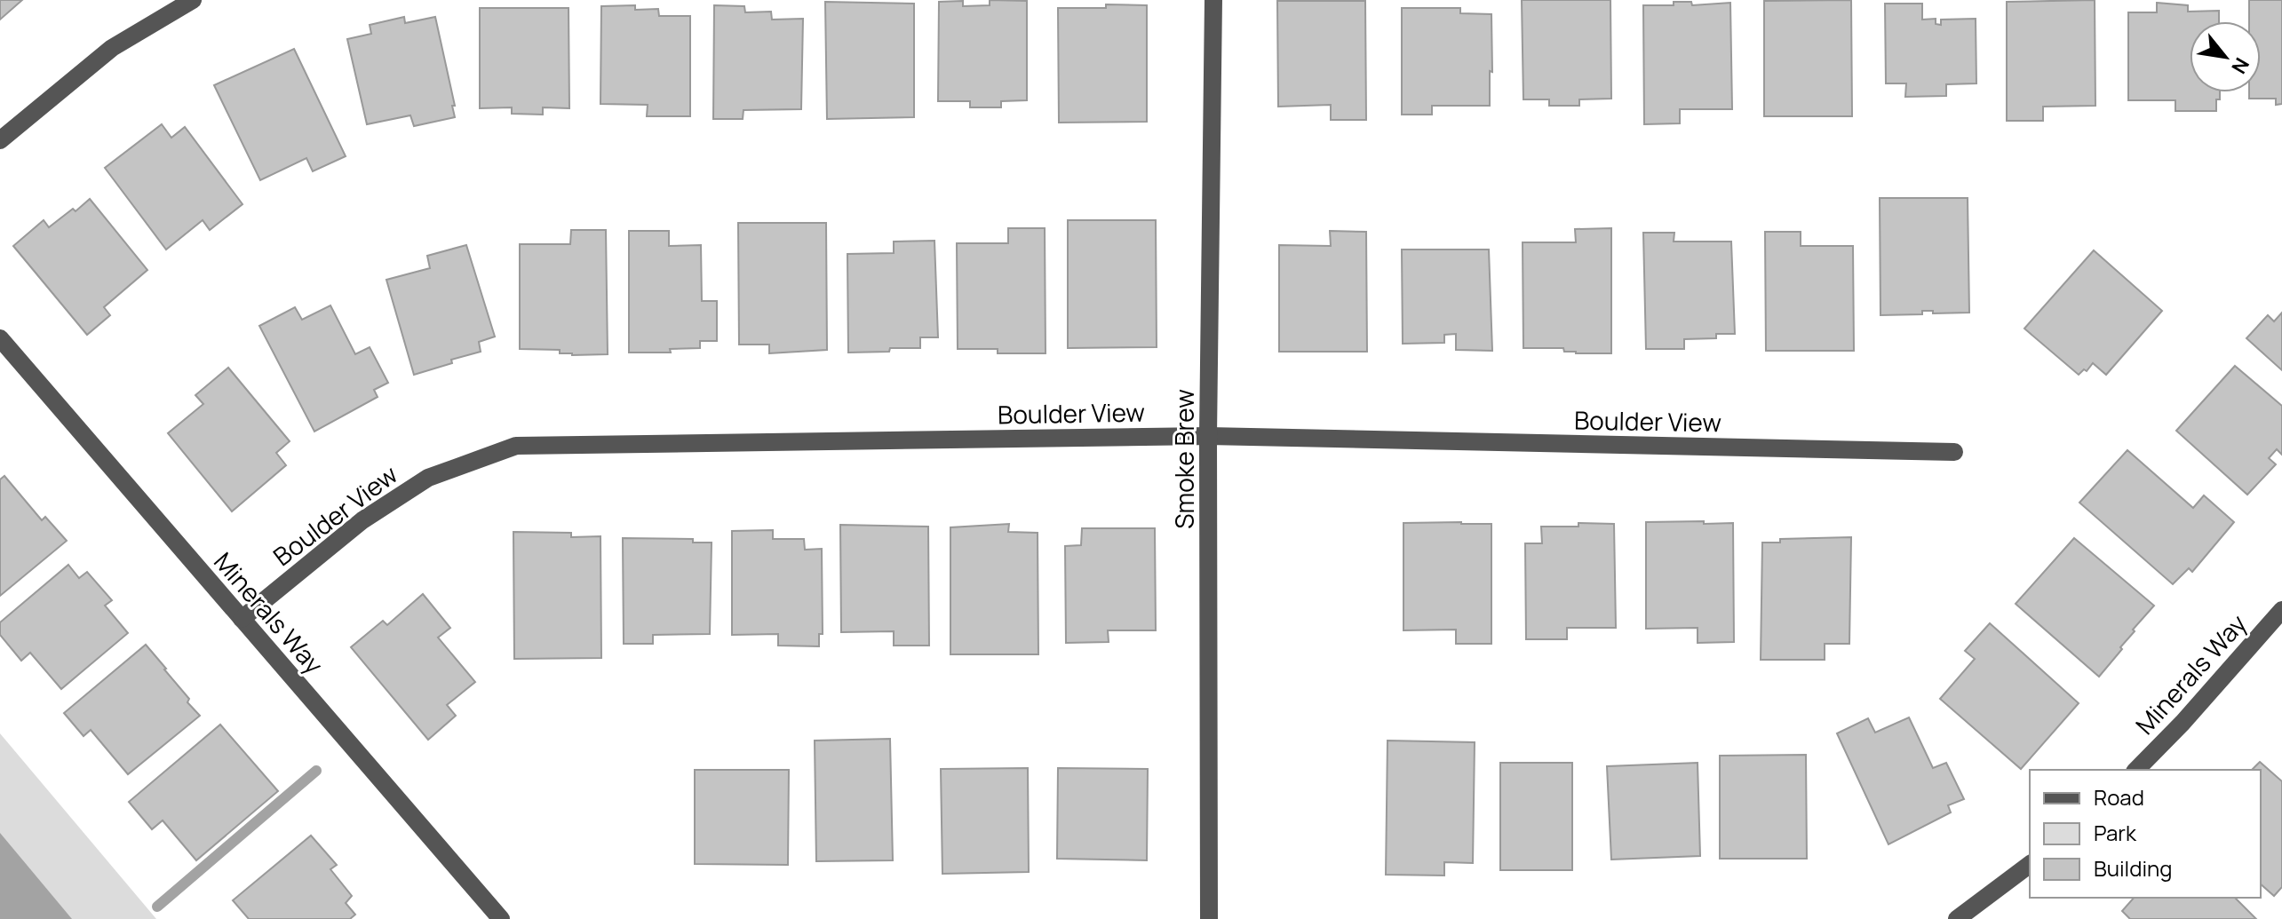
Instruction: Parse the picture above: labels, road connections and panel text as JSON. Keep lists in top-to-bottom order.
{
  "streets": {
    "street": ["Boulder View", "Smoke Brew", "Minerals Way"]
  },
  "crossings": [
    ["Boulder View", "Smoke Brew"],
    ["Boulder View", "Minerals Way"]
  ],
  "legend": ["Road", "Park", "Building"],
  "north": "bottom right"
}
